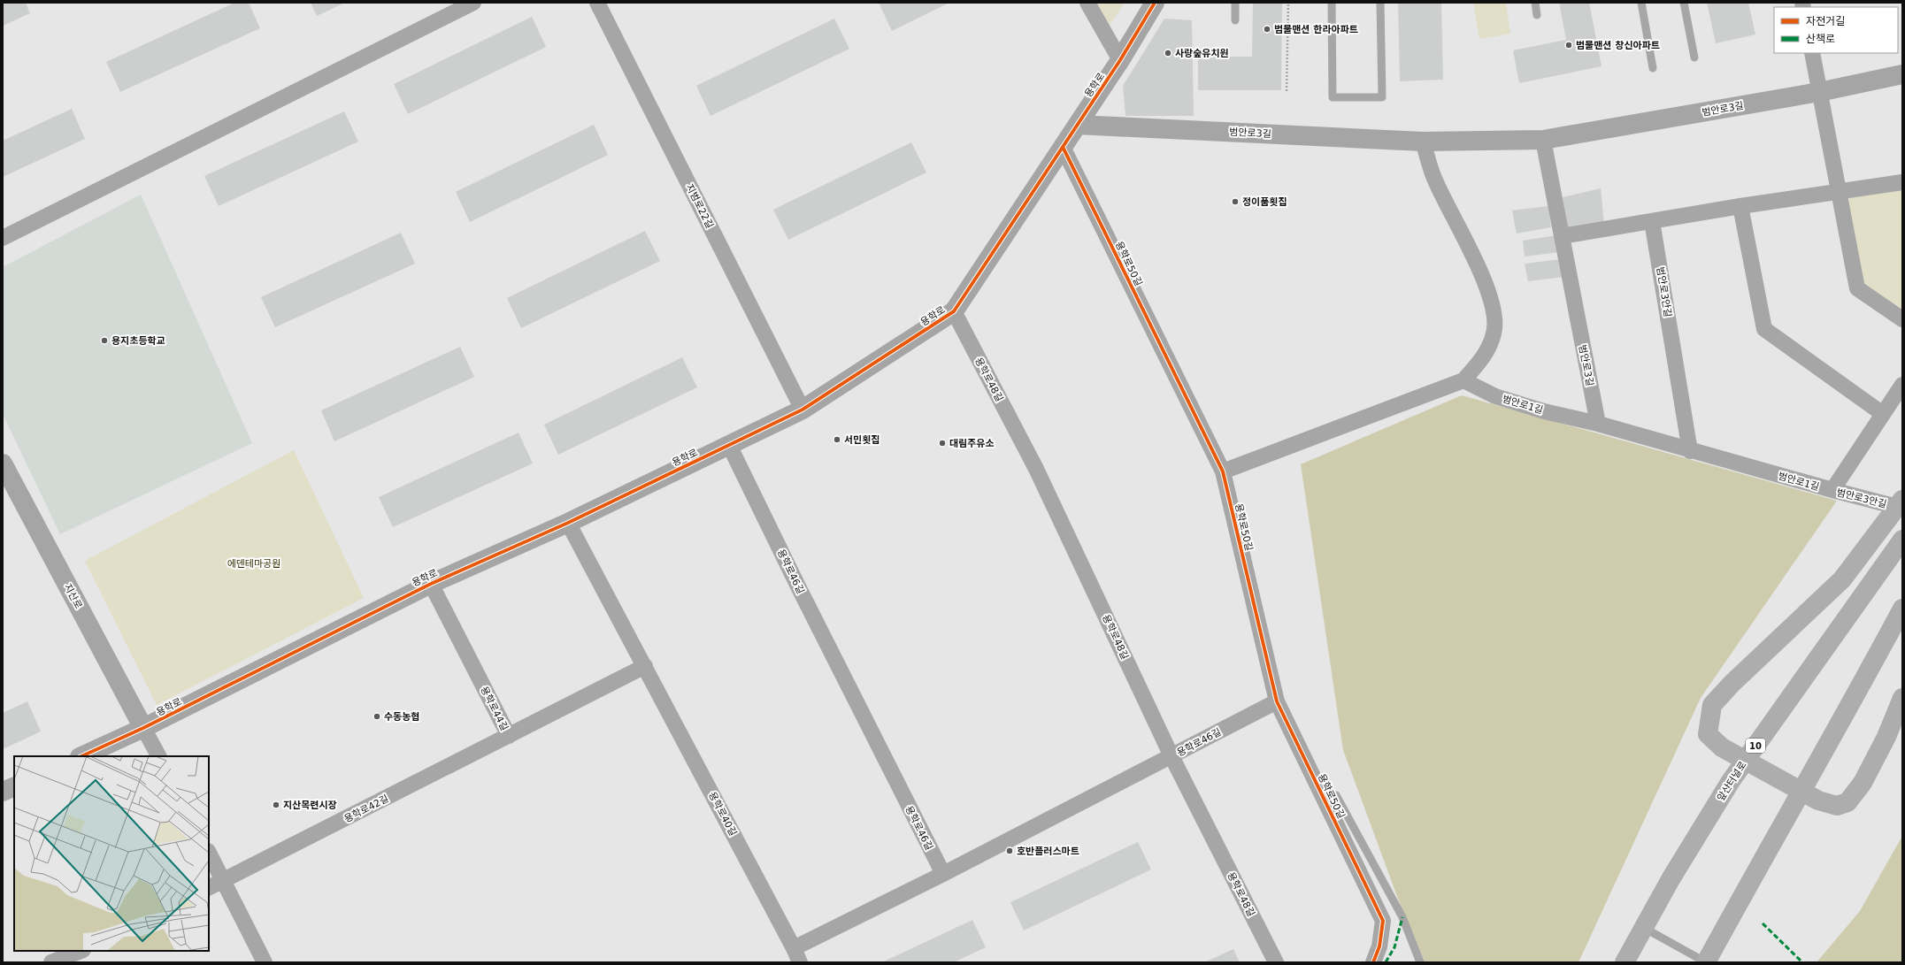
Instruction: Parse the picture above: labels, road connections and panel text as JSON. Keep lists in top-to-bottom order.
{
  "streets": {
    "highway": ["10", "앞산터널로"],
    "street": [
      "용학로",
      "범안로3길",
      "지범로22길",
      "용학로50길",
      "범안로3안길",
      "용학로48길",
      "범안로1길",
      "용학로46길",
      "지산로",
      "용학로44길",
      "용학로42길",
      "용학로40길"
    ]
  },
  "crossings": [
    ["용학로", "범안로3길"],
    ["용학로", "지범로22길"],
    ["용학로", "용학로50길"],
    ["용학로", "용학로48길"],
    ["용학로", "용학로46길"],
    ["용학로", "지산로"],
    ["용학로", "용학로44길"],
    ["용학로", "용학로40길"],
    ["범안로3길", "범안로1길"],
    ["용학로50길", "용학로46길"],
    ["범안로3안길", "범안로1길"],
    ["용학로48길", "용학로46길"],
    ["용학로44길", "용학로42길"],
    ["용학로44길", "용학로40길"]
  ],
  "parks": ["에덴테마공원"],
  "places": [
    "범물맨션 한라아파트",
    "범물맨션 창신아파트",
    "사랑숲유치원",
    "정이품횟집",
    "용지초등학교",
    "서민횟집",
    "대림주유소",
    "수동농협",
    "지산목련시장",
    "호반플러스마트"
  ],
  "legend": ["자전거길", "산책로"]
}
